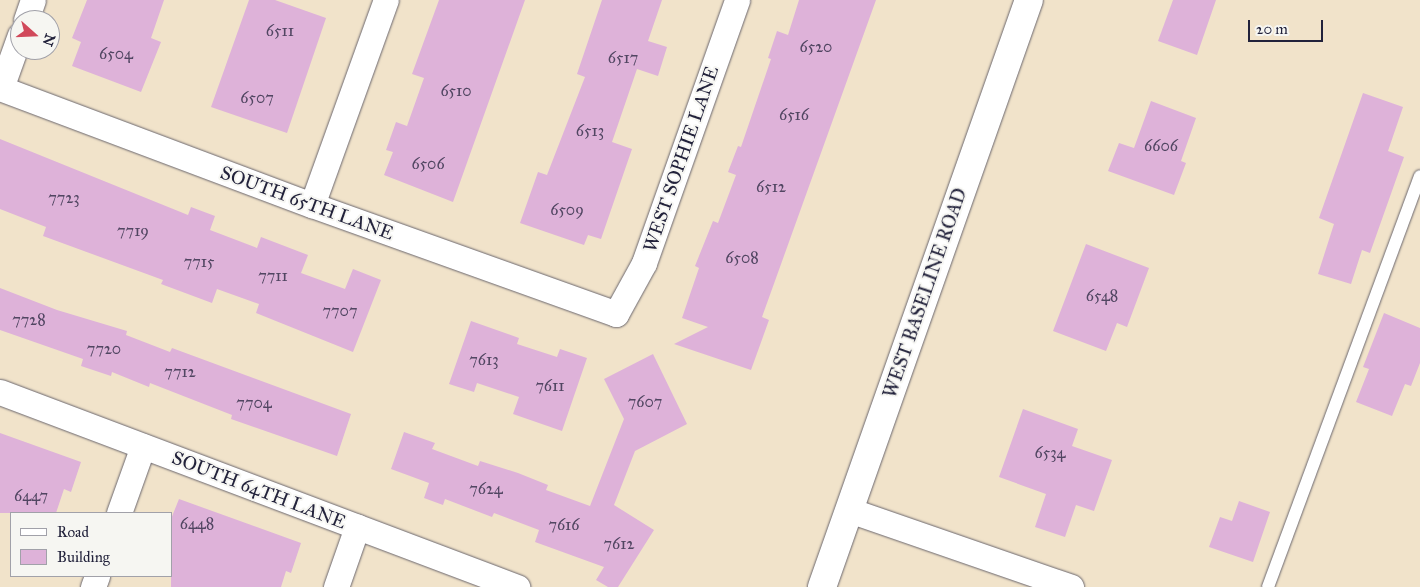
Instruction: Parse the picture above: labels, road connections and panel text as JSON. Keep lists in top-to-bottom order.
{
  "streets": {
    "main road": ["WEST BASELINE ROAD"],
    "street": ["WEST SOPHIE LANE", "SOUTH 65TH LANE", "SOUTH 64TH LANE"]
  },
  "crossings": [
    ["WEST SOPHIE LANE", "SOUTH 65TH LANE"]
  ],
  "house_numbers": [
    "6511",
    "6520",
    "6504",
    "6517",
    "6510",
    "6507",
    "6516",
    "6513",
    "6606",
    "6506",
    "6512",
    "7723",
    "6509",
    "7719",
    "6508",
    "7715",
    "7711",
    "6548",
    "7707",
    "7728",
    "7720",
    "7613",
    "7712",
    "7611",
    "7607",
    "7704",
    "6534",
    "7624",
    "6447",
    "6448",
    "7616",
    "7612"
  ],
  "legend": ["Road", "Building"],
  "scale_bar": "20 m",
  "north": "right"
}
